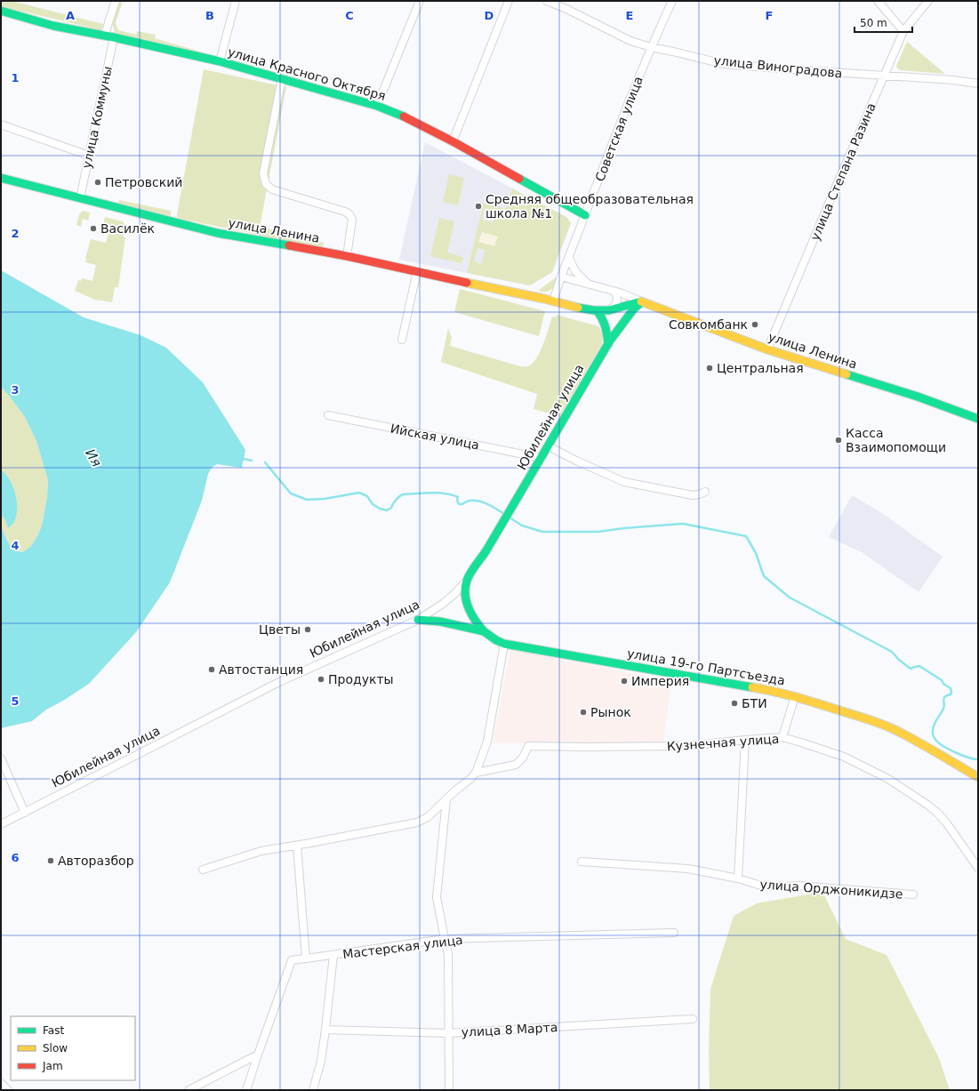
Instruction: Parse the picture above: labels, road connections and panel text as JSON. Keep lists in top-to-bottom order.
{
  "streets": {
    "street": [
      "улица Виноградова",
      "улица Красного Октября",
      "улица Коммуны",
      "Советская улица",
      "улица Степана Разина",
      "улица Ленина",
      "Юбилейная улица",
      "Ийская улица",
      "улица 19-го Партсъезда",
      "Кузнечная улица",
      "улица Орджоникидзе",
      "Мастерская улица",
      "улица 8 Марта"
    ]
  },
  "crossings": [
    ["улица Виноградова", "Советская улица"],
    ["улица Виноградова", "улица Степана Разина"],
    ["улица Красного Октября", "улица Коммуны"],
    ["улица Красного Октября", "Советская улица"],
    ["улица Коммуны", "улица Ленина"],
    ["Советская улица", "улица Ленина"],
    ["улица Степана Разина", "улица Ленина"],
    ["улица Ленина", "Юбилейная улица"],
    ["Юбилейная улица", "Ийская улица"],
    ["Юбилейная улица", "улица 19-го Партсъезда"],
    ["Мастерская улица", "улица 8 Марта"]
  ],
  "water": ["Ия"],
  "places": [
    "Петровский",
    "Средняя общеобразовательная школа №1",
    "Василёк",
    "Совкомбанк",
    "Центральная",
    "Касса Взаимопомощи",
    "Цветы",
    "Автостанция",
    "Продукты",
    "Империя",
    "БТИ",
    "Рынок",
    "Авторазбор"
  ],
  "legend": ["Fast", "Slow", "Jam"],
  "scale_bar": "50 m",
  "grid": {
    "columns": [
      "A",
      "B",
      "C",
      "D",
      "E",
      "F"
    ],
    "rows": [
      "1",
      "2",
      "3",
      "4",
      "5",
      "6"
    ]
  }
}
